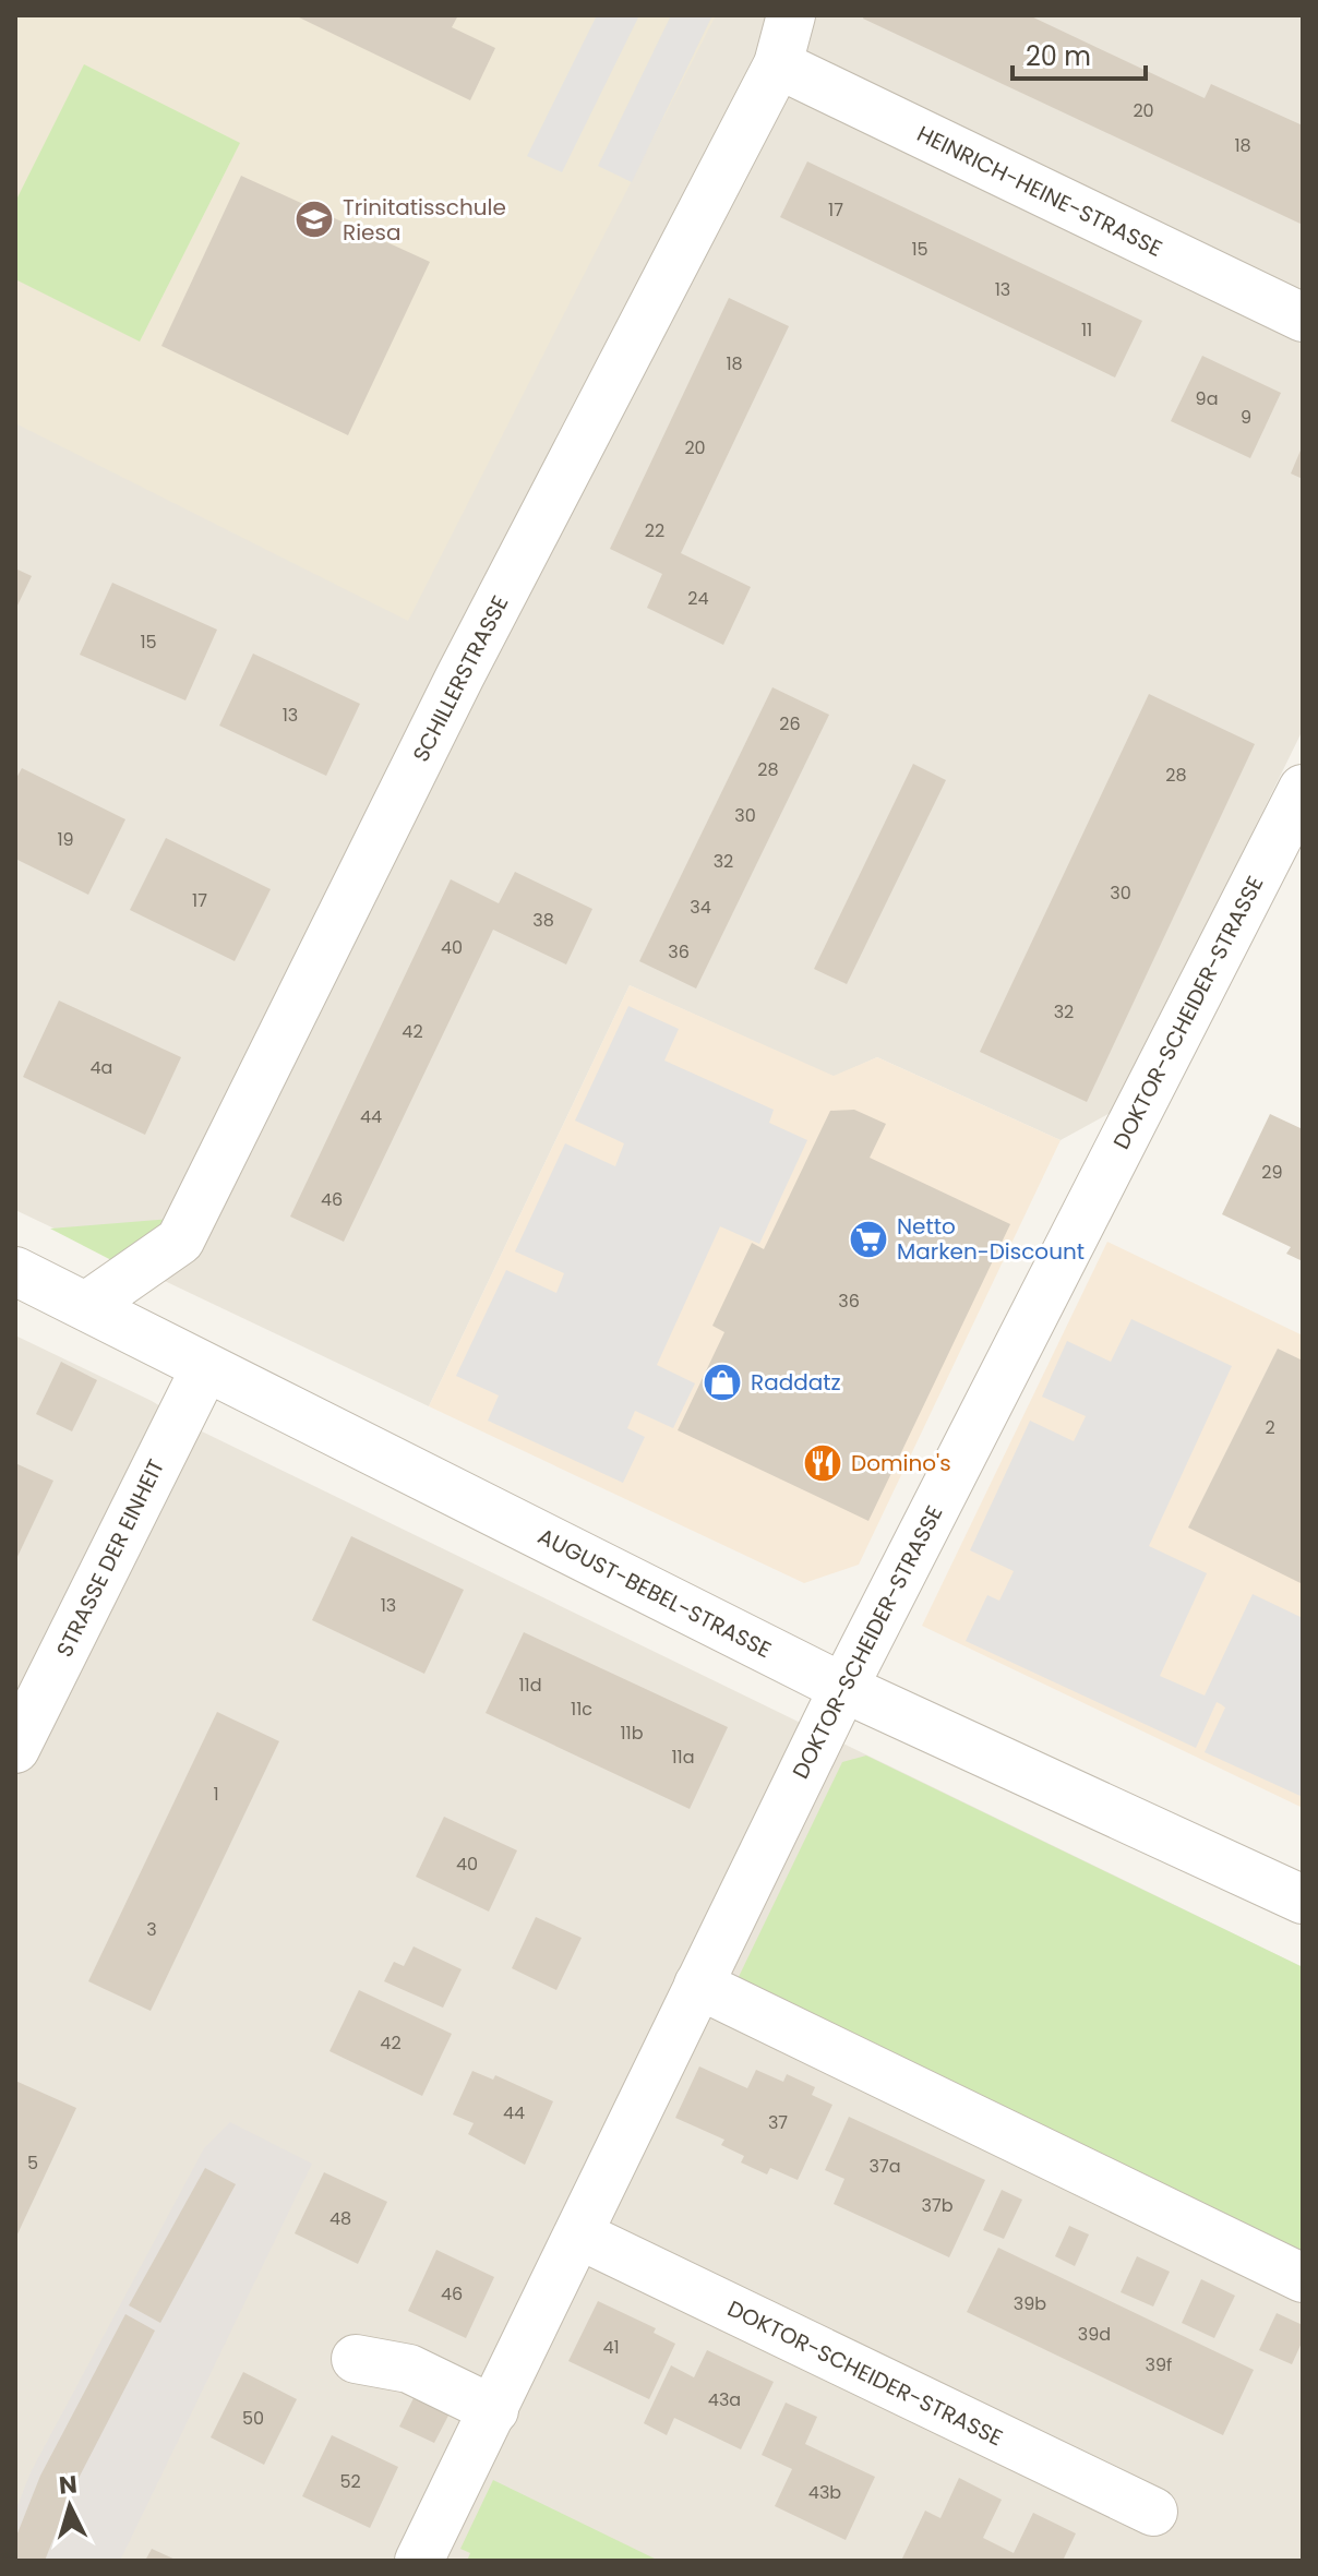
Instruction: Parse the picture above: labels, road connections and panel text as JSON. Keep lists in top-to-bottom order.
{
  "streets": {
    "street": [
      "HEINRICH-HEINE-STRASSE",
      "SCHILLERSTRASSE",
      "DOKTOR-SCHEIDER-STRASSE",
      "STRASSE DER EINHEIT",
      "AUGUST-BEBEL-STRASSE"
    ]
  },
  "crossings": [
    ["HEINRICH-HEINE-STRASSE", "SCHILLERSTRASSE"],
    ["SCHILLERSTRASSE", "AUGUST-BEBEL-STRASSE"],
    ["DOKTOR-SCHEIDER-STRASSE", "AUGUST-BEBEL-STRASSE"],
    ["STRASSE DER EINHEIT", "AUGUST-BEBEL-STRASSE"]
  ],
  "places": {
    "school or university": ["Trinitatisschule Riesa"],
    "supermarket": ["Netto Marken-Discount"],
    "shop": ["Raddatz"],
    "restaurant": ["Domino's"]
  },
  "house_numbers": [
    "20",
    "18",
    "17",
    "15",
    "13",
    "11",
    "18",
    "9a",
    "9",
    "20",
    "22",
    "24",
    "15",
    "13",
    "26",
    "28",
    "28",
    "30",
    "19",
    "32",
    "30",
    "17",
    "34",
    "38",
    "40",
    "36",
    "32",
    "42",
    "4a",
    "44",
    "29",
    "46",
    "36",
    "2",
    "13",
    "11d",
    "11c",
    "11b",
    "11a",
    "1",
    "40",
    "3",
    "42",
    "44",
    "37",
    "5",
    "37a",
    "37b",
    "48",
    "46",
    "39b",
    "39d",
    "41",
    "39f",
    "43a",
    "50",
    "52",
    "43b"
  ],
  "scale_bar": "20 m",
  "north": "top"
}
